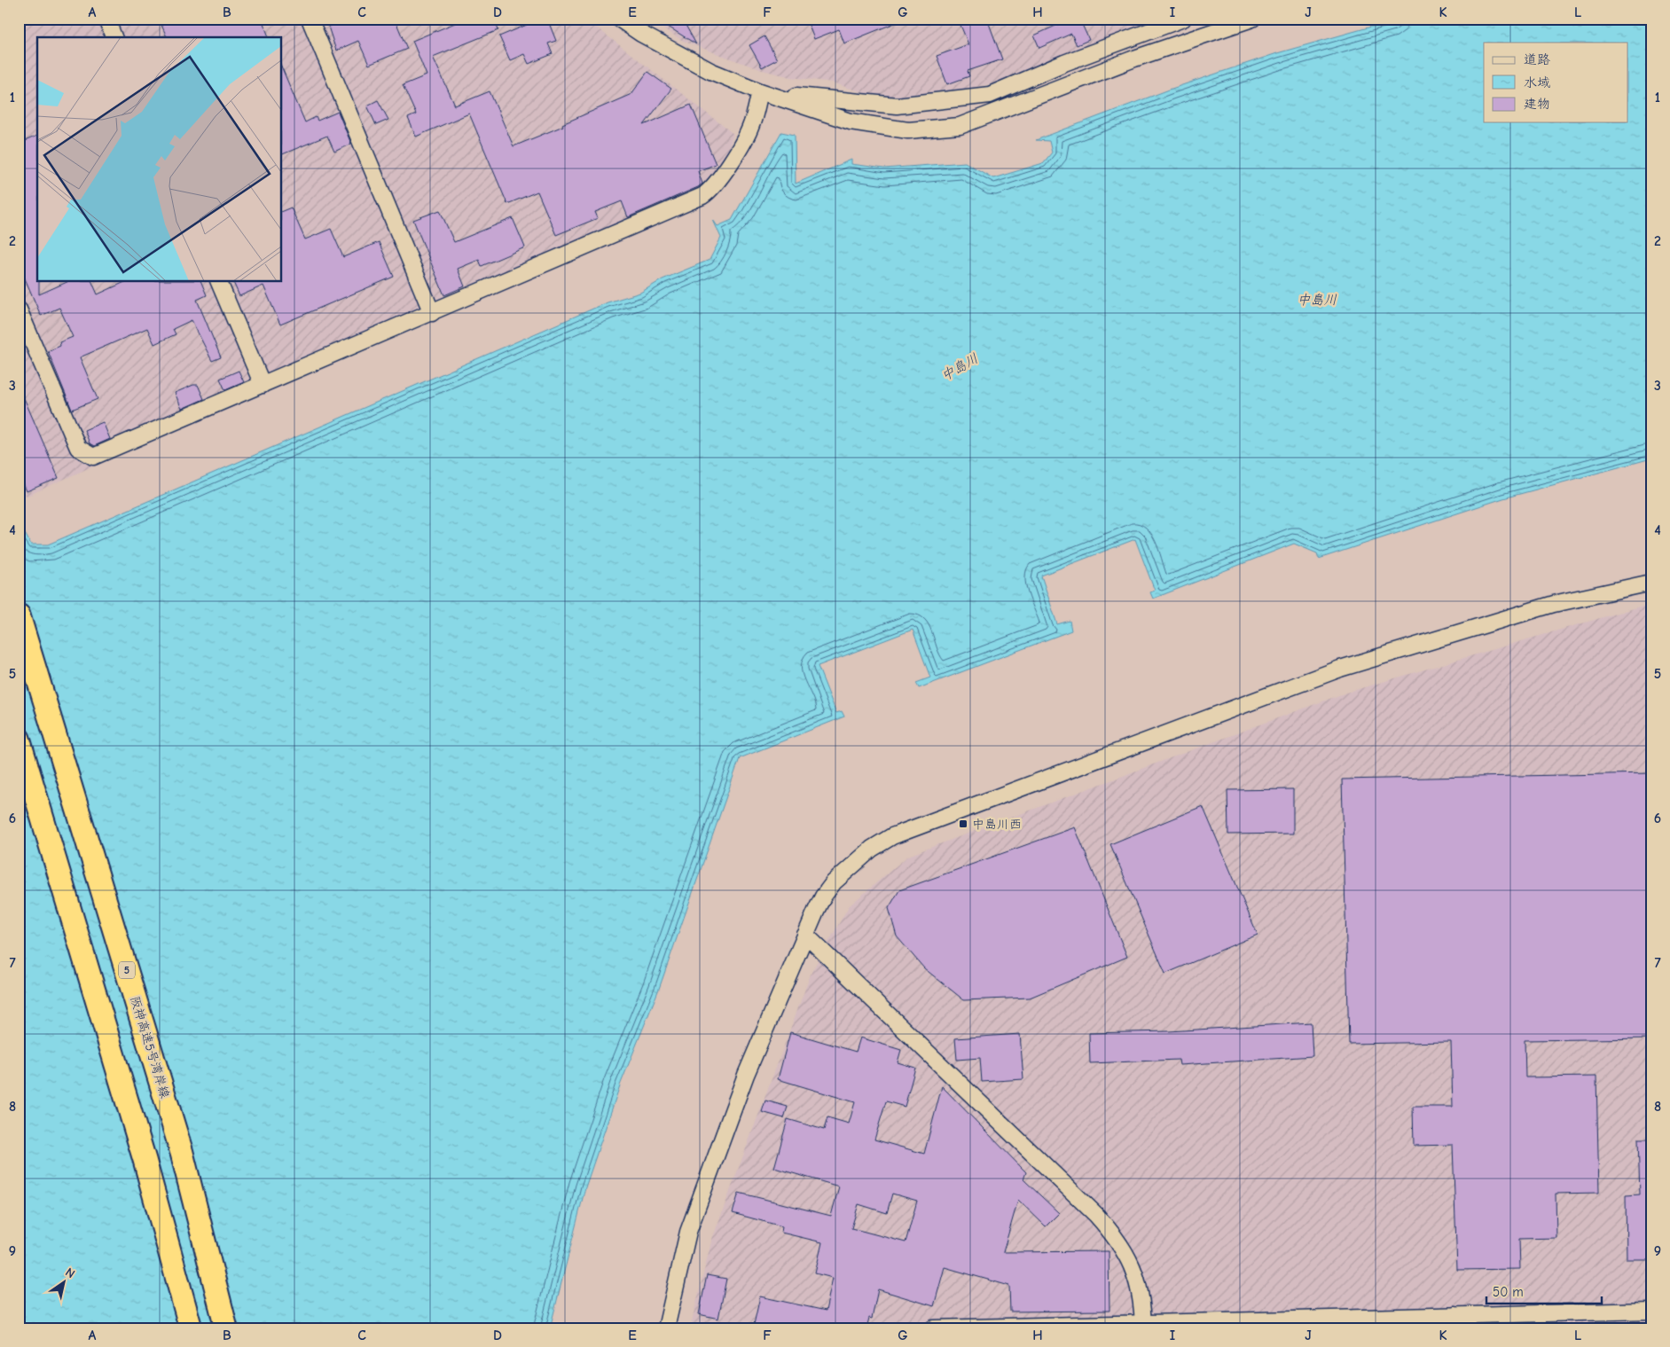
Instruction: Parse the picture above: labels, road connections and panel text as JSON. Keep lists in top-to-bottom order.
{
  "streets": {
    "highway": ["5", "阪神高速5号湾岸線"]
  },
  "water": ["中島川"],
  "places": {
    "transit": ["中島川西"]
  },
  "legend": ["道路", "水域", "建物"],
  "scale_bar": "50 m",
  "north": "top right",
  "grid": {
    "columns": [
      "A",
      "B",
      "C",
      "D",
      "E",
      "F",
      "G",
      "H",
      "I",
      "J",
      "K",
      "L"
    ],
    "rows": [
      "1",
      "2",
      "3",
      "4",
      "5",
      "6",
      "7",
      "8",
      "9"
    ]
  }
}
